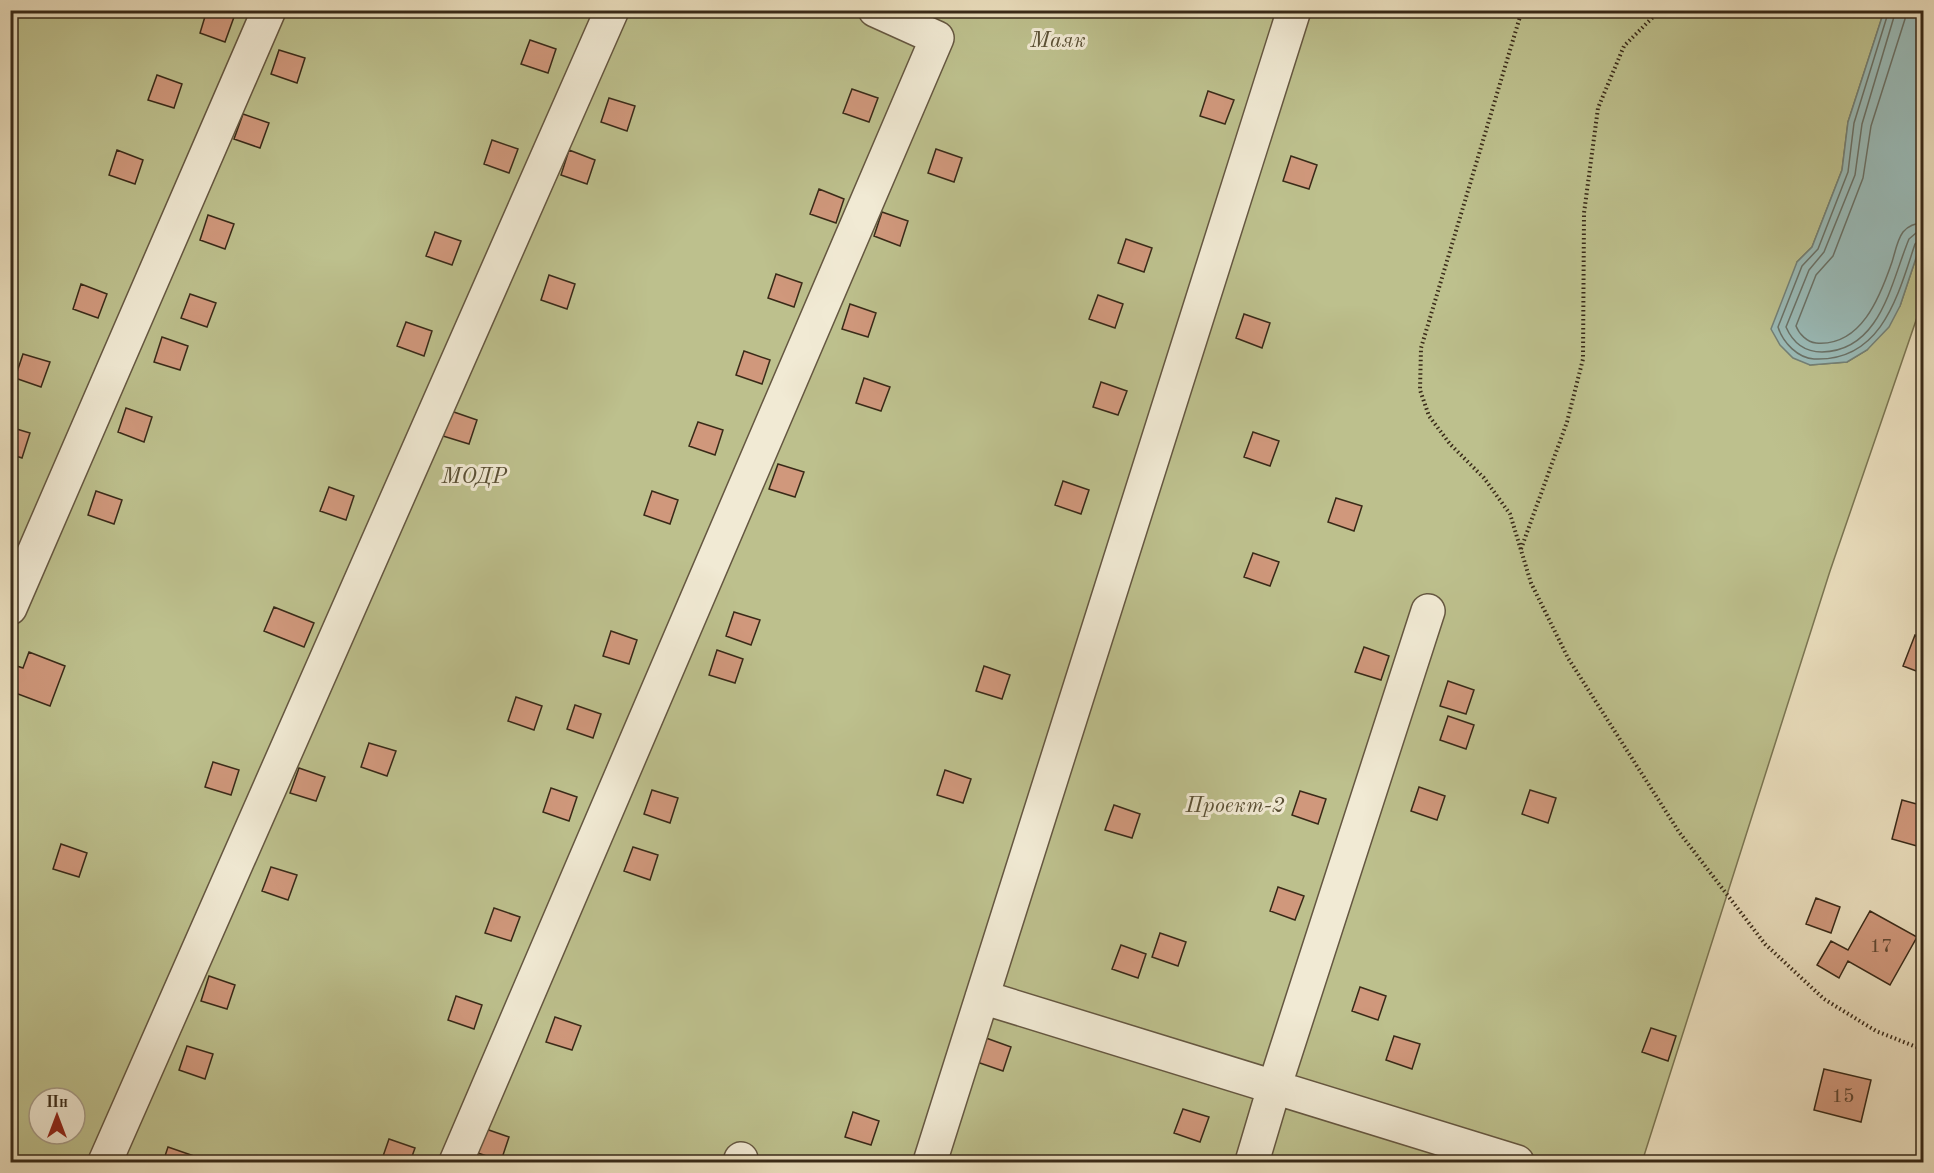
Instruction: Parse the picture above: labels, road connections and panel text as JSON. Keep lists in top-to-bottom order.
{
  "parks": ["Маяк", "МОДР", "Проект-2"],
  "house_numbers": ["17", "15"],
  "north": "top"
}
